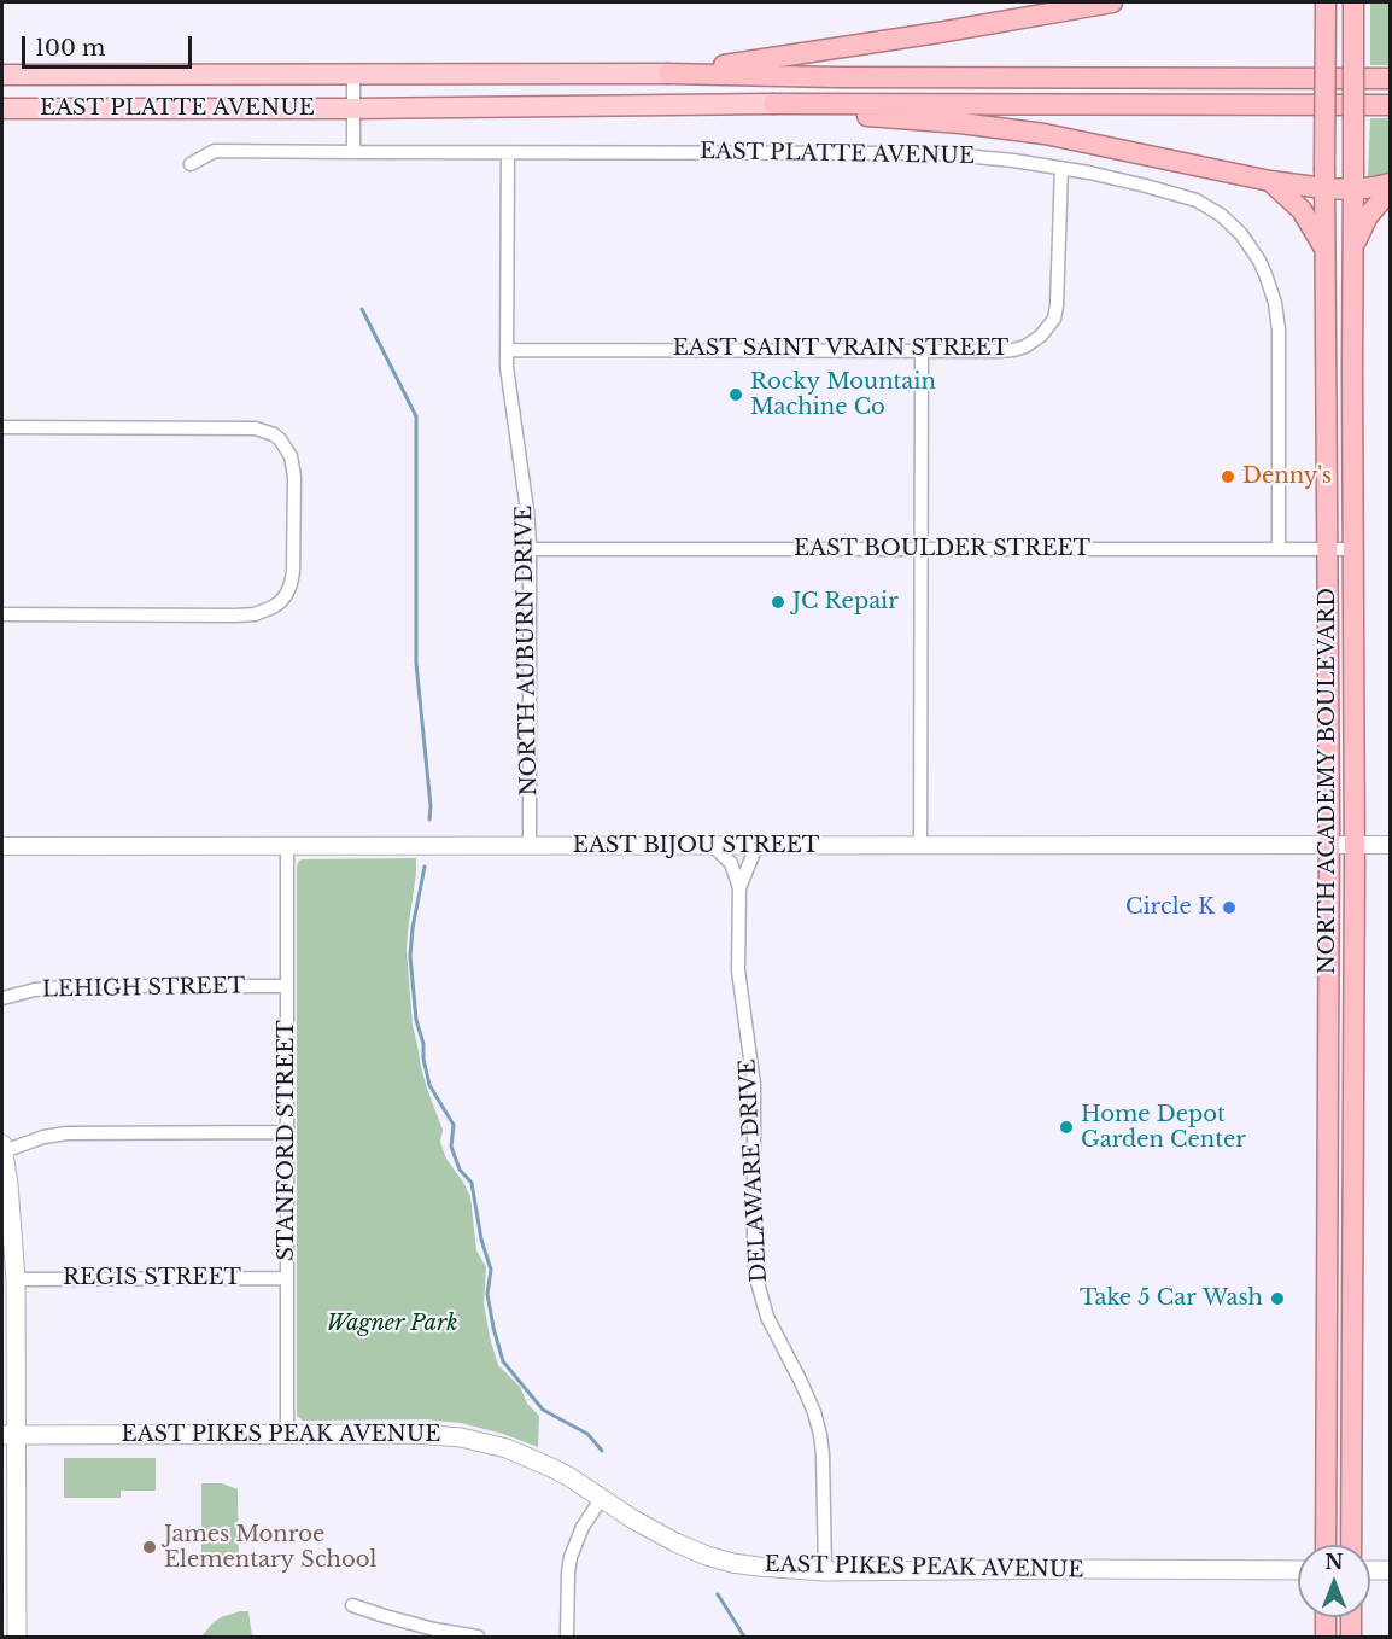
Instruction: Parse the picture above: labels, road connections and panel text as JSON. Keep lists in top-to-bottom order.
{
  "streets": {
    "highway": ["EAST PLATTE AVENUE", "NORTH ACADEMY BOULEVARD"],
    "main road": ["EAST PIKES PEAK AVENUE"],
    "street": [
      "EAST SAINT VRAIN STREET",
      "EAST BOULDER STREET",
      "NORTH AUBURN DRIVE",
      "EAST BIJOU STREET",
      "LEHIGH STREET",
      "STANFORD STREET",
      "DELAWARE DRIVE",
      "REGIS STREET"
    ]
  },
  "crossings": [
    ["EAST PLATTE AVENUE", "EAST SAINT VRAIN STREET"],
    ["EAST PLATTE AVENUE", "EAST BOULDER STREET"],
    ["EAST PLATTE AVENUE", "NORTH AUBURN DRIVE"],
    ["EAST SAINT VRAIN STREET", "NORTH AUBURN DRIVE"],
    ["EAST BOULDER STREET", "NORTH AUBURN DRIVE"],
    ["EAST BOULDER STREET", "NORTH ACADEMY BOULEVARD"],
    ["NORTH AUBURN DRIVE", "EAST BIJOU STREET"],
    ["NORTH ACADEMY BOULEVARD", "EAST BIJOU STREET"],
    ["EAST BIJOU STREET", "STANFORD STREET"],
    ["EAST BIJOU STREET", "DELAWARE DRIVE"],
    ["LEHIGH STREET", "STANFORD STREET"],
    ["STANFORD STREET", "REGIS STREET"],
    ["STANFORD STREET", "EAST PIKES PEAK AVENUE"],
    ["DELAWARE DRIVE", "EAST PIKES PEAK AVENUE"]
  ],
  "parks": ["Wagner Park"],
  "places": [
    "Rocky Mountain Machine Co",
    "Denny's",
    "JC Repair",
    "Circle K",
    "Home Depot Garden Center",
    "Take 5 Car Wash",
    "James Monroe Elementary School"
  ],
  "scale_bar": "100 m",
  "north": "top"
}
